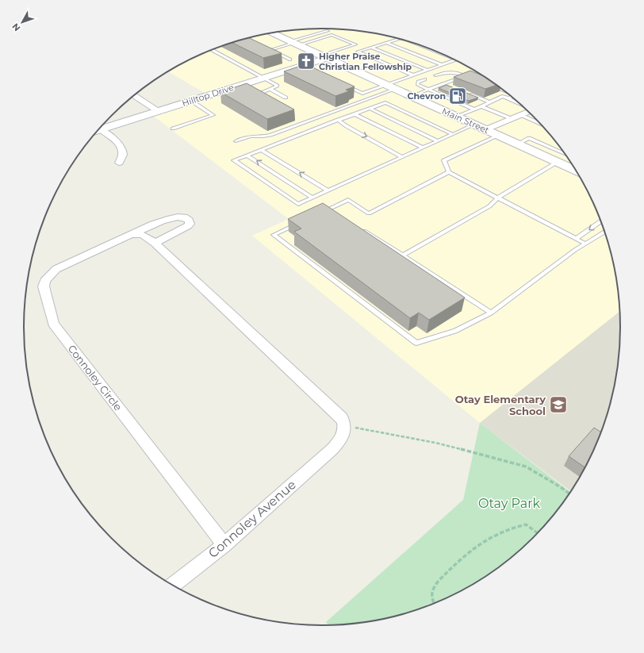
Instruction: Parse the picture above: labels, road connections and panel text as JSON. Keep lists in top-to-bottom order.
{
  "streets": {
    "main road": ["Hilltop Drive", "Main Street"],
    "street": ["Connoley Circle", "Connoley Avenue"]
  },
  "crossings": [
    ["Hilltop Drive", "Main Street"],
    ["Connoley Circle", "Connoley Avenue"]
  ],
  "parks": ["Otay Park"],
  "places": {
    "church": ["Higher Praise Christian Fellowship"],
    "fuel station": ["Chevron"],
    "school or university": ["Otay Elementary School"]
  },
  "north": "bottom left"
}
